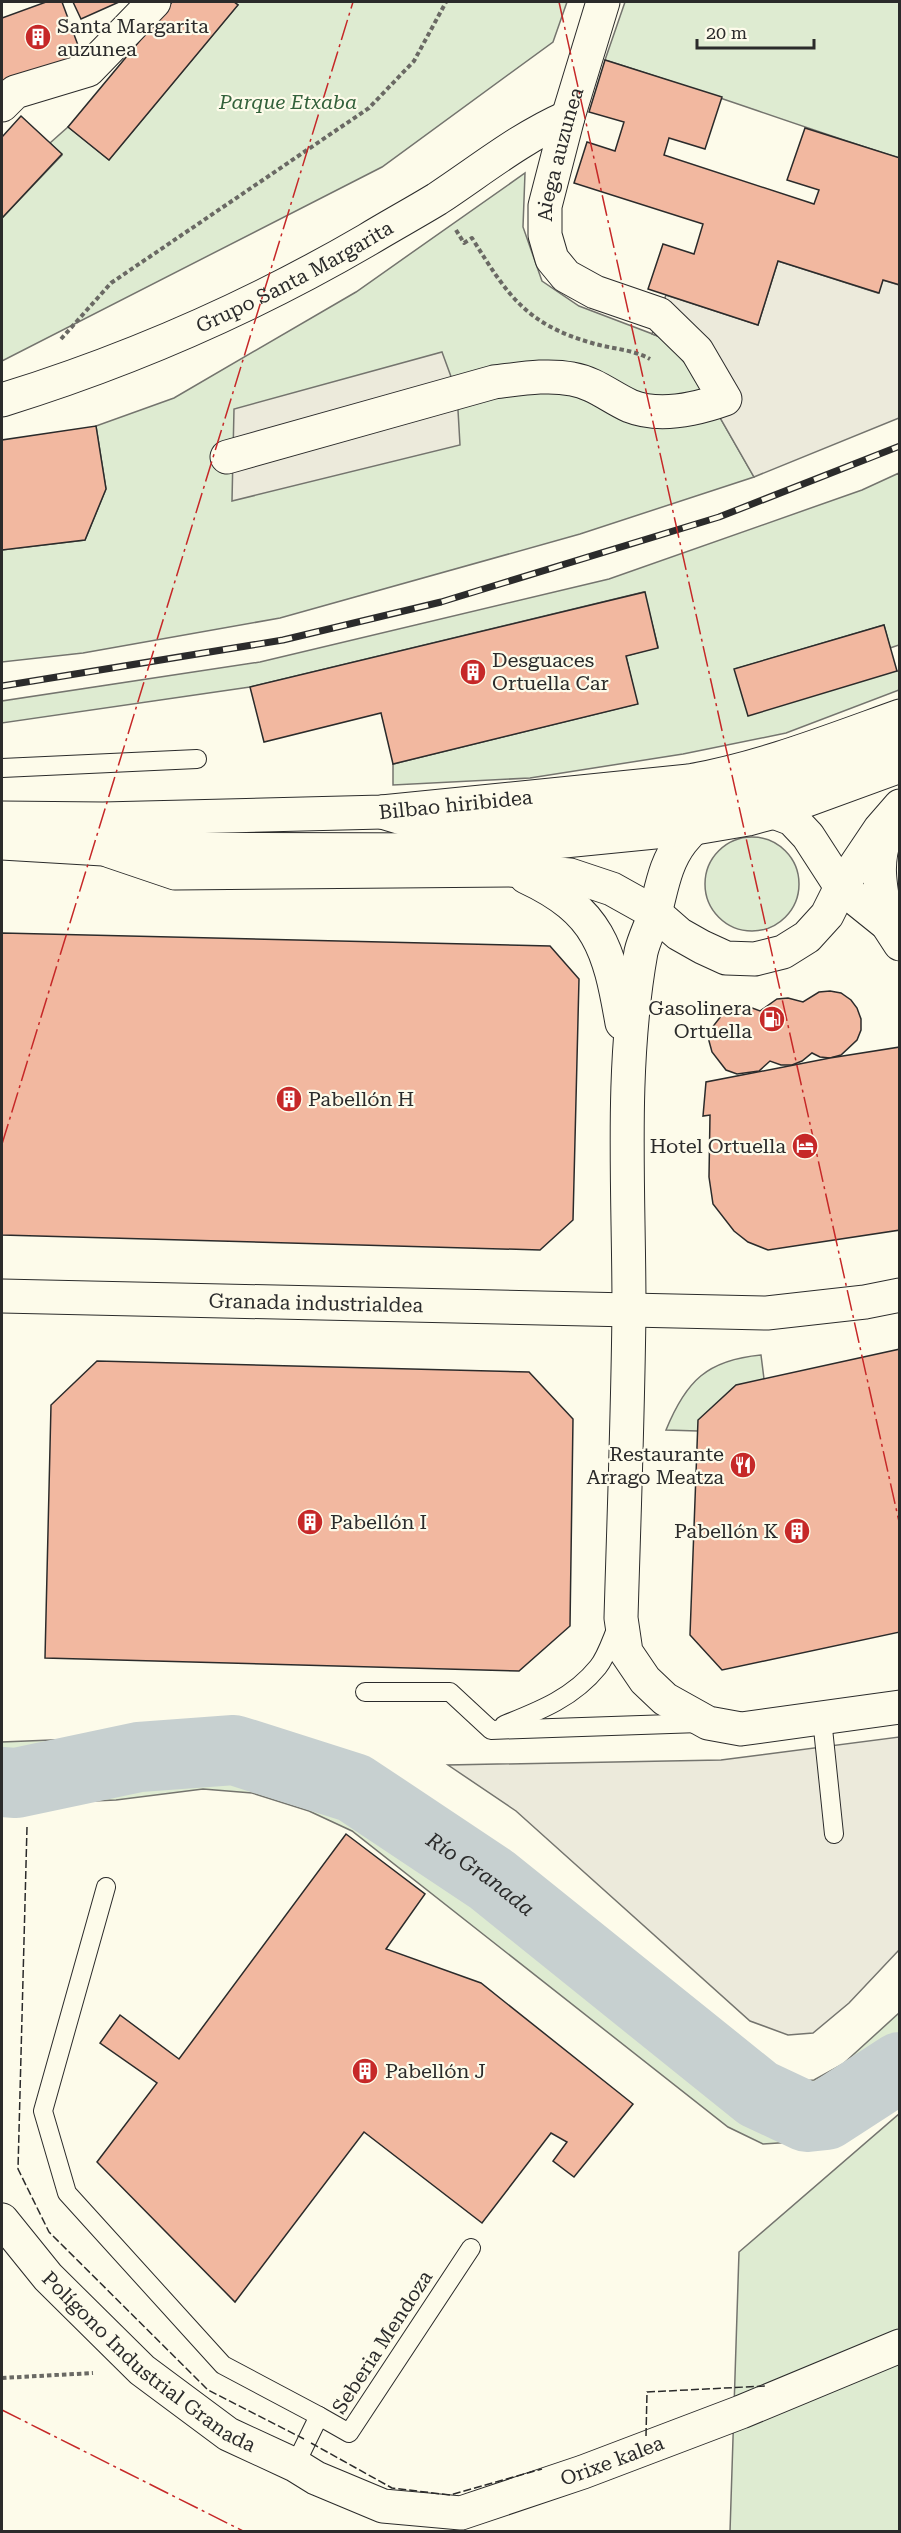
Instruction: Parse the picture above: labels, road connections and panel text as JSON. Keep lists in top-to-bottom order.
{
  "streets": {
    "street": [
      "Aiega auzunea",
      "Grupo Santa Margarita",
      "Bilbao hiribidea",
      "Granada industrialdea",
      "Polígono Industrial Granada",
      "Orixe kalea"
    ],
    "lane": ["Seberia Mendoza"]
  },
  "crossings": [
    ["Aiega auzunea", "Grupo Santa Margarita"],
    ["Polígono Industrial Granada", "Orixe kalea"]
  ],
  "water": ["Río Granada"],
  "parks": ["Parque Etxaba"],
  "places": {
    "building": [
      "Santa Margarita auzunea",
      "Desguaces Ortuella Car",
      "Pabellón H",
      "Pabellón I",
      "Pabellón K",
      "Pabellón J"
    ],
    "fuel station": ["Gasolinera Ortuella"],
    "hotel": ["Hotel Ortuella"],
    "restaurant": ["Restaurante Arrago Meatza"]
  },
  "scale_bar": "20 m"
}
